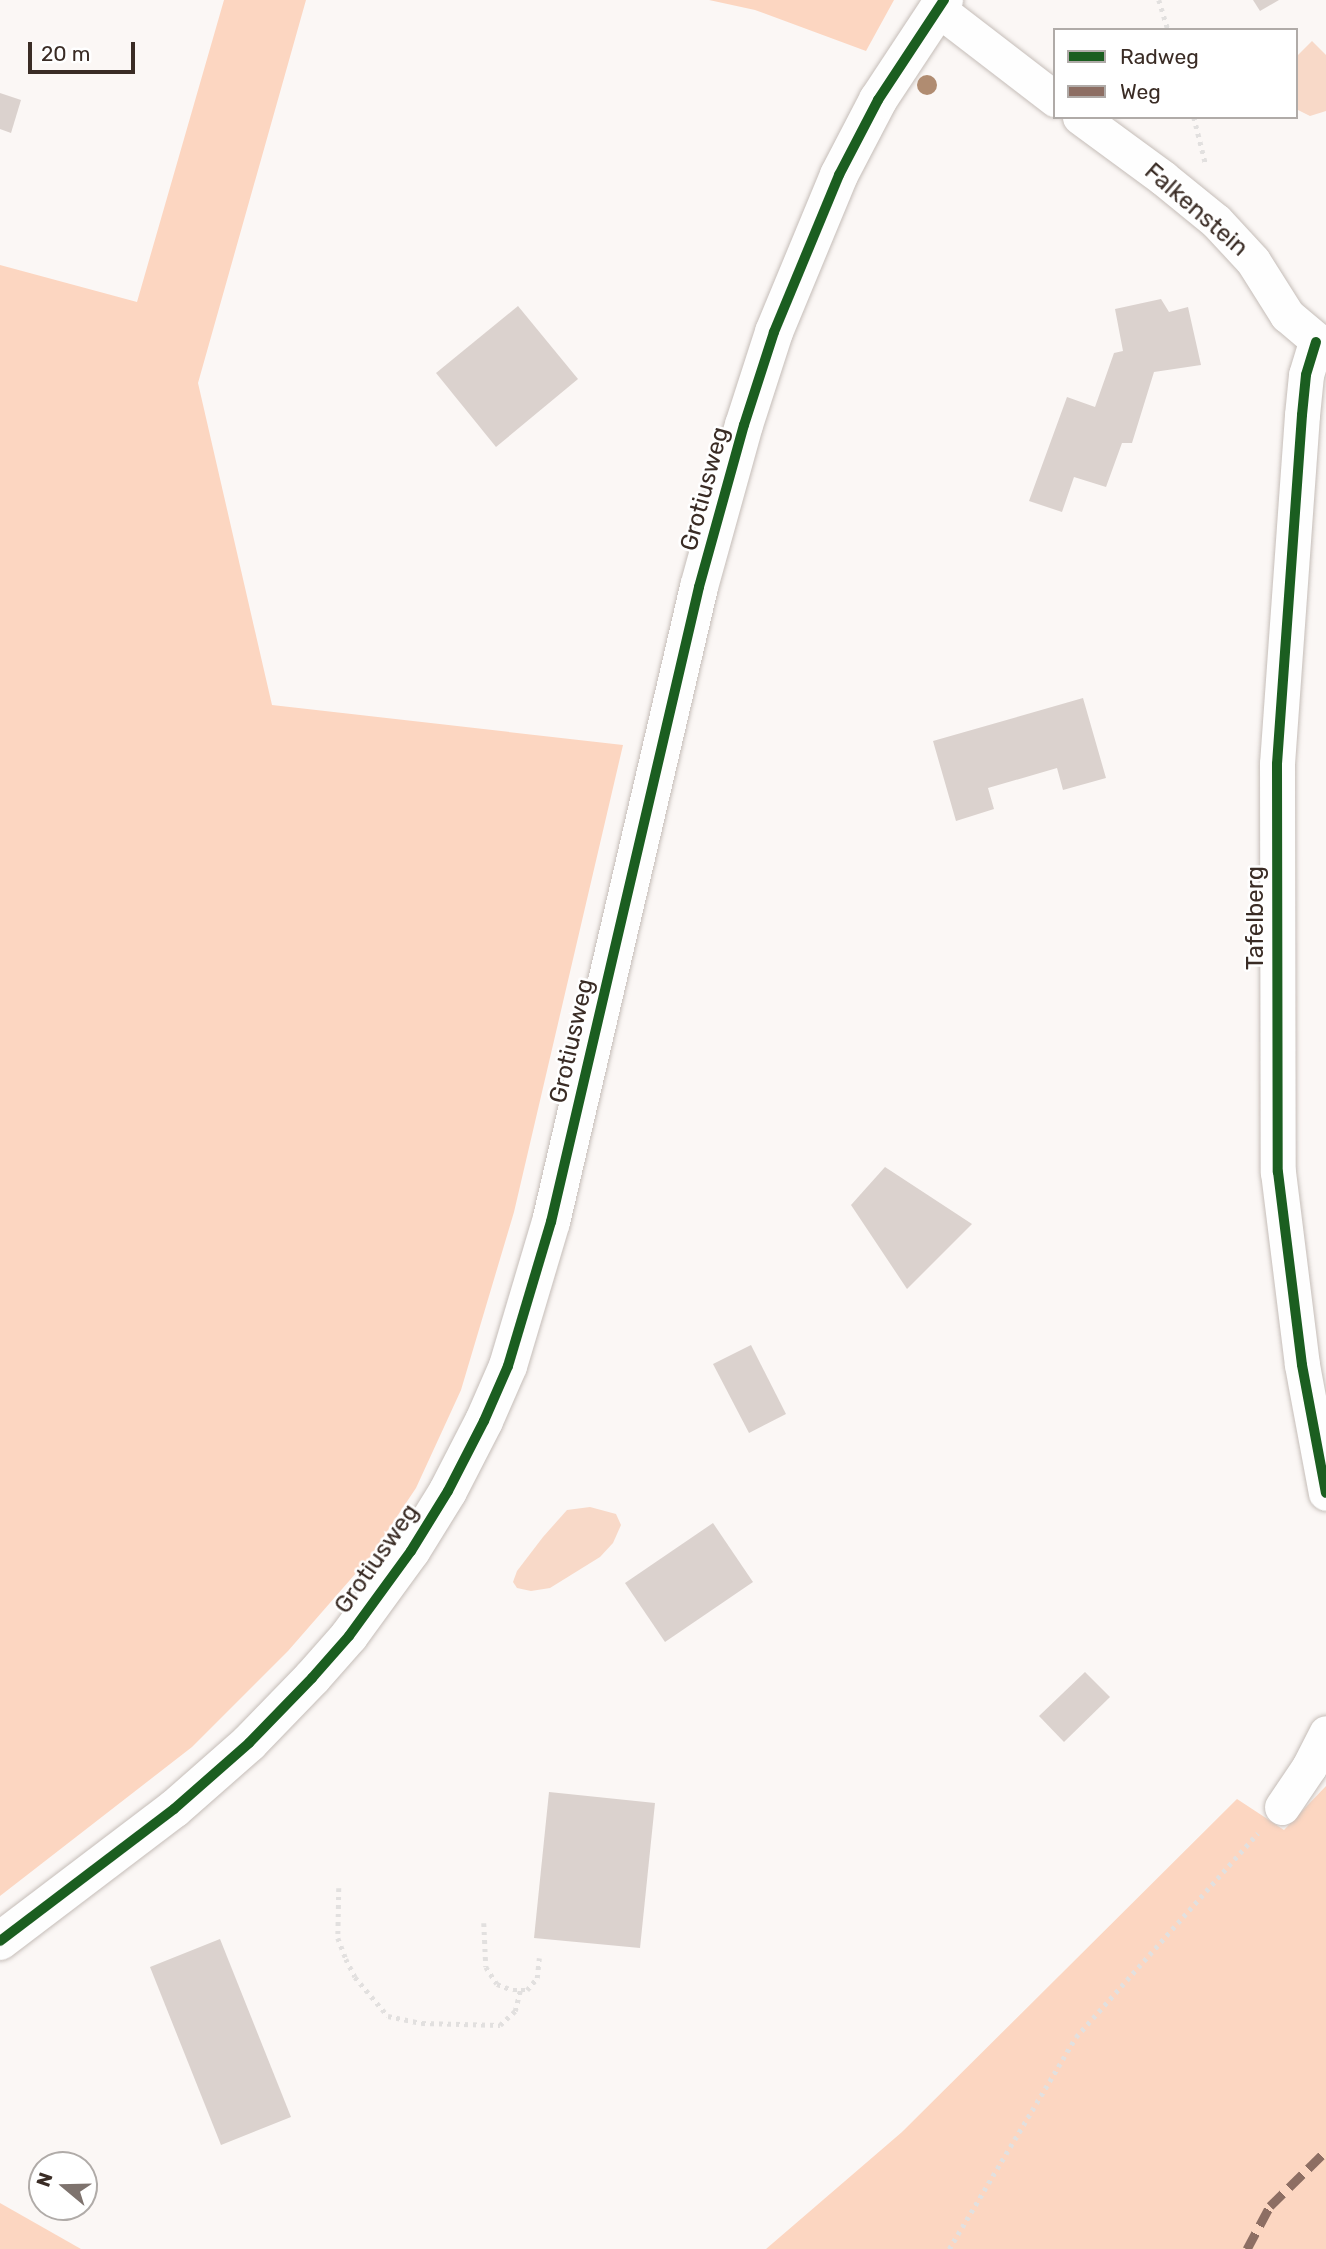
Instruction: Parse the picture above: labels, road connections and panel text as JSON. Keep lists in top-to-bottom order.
{
  "streets": {
    "street": ["Falkenstein", "Grotiusweg", "Tafelberg"]
  },
  "crossings": [
    ["Falkenstein", "Tafelberg"]
  ],
  "legend": ["Radweg", "Weg"],
  "scale_bar": "20 m",
  "north": "left"
}
